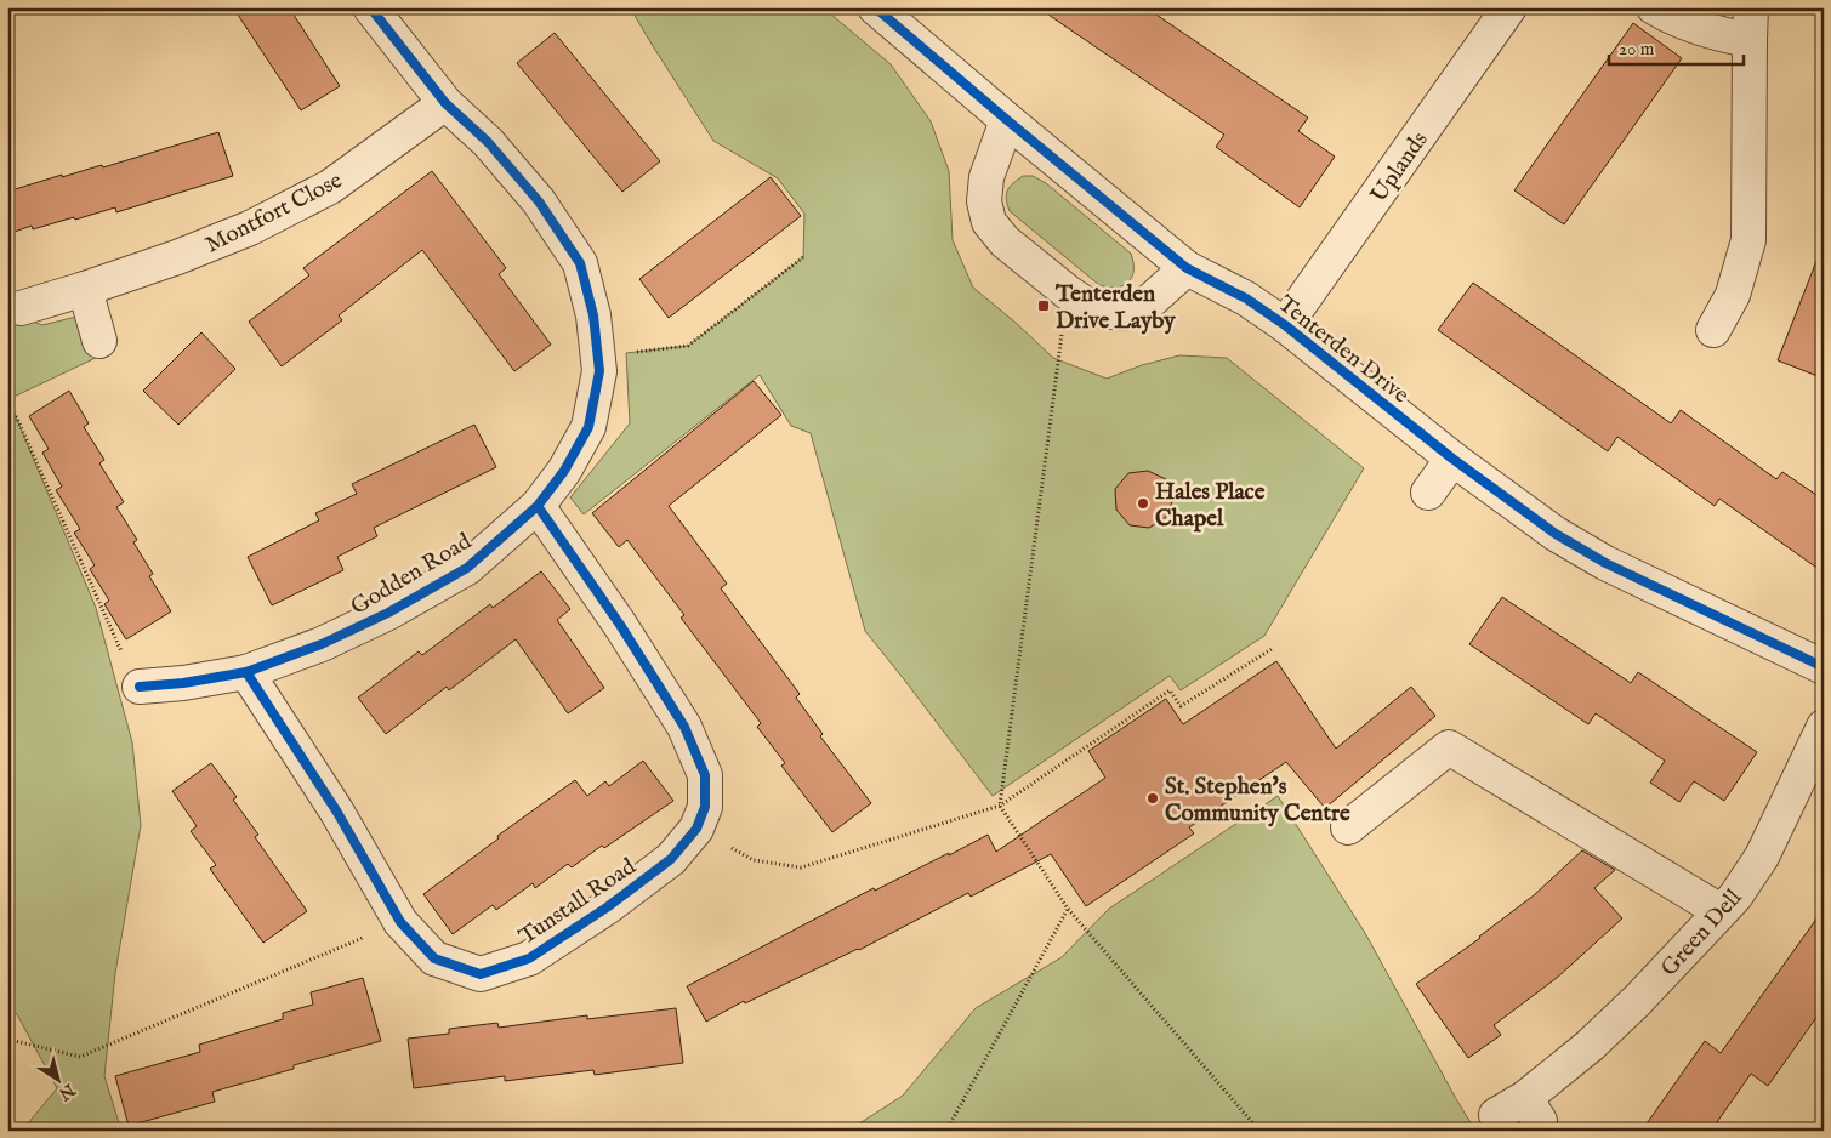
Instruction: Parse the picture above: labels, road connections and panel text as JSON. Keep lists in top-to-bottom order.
{
  "streets": {
    "street": [
      "Uplands",
      "Montfort Close",
      "Tenterden Drive",
      "Godden Road",
      "Tunstall Road",
      "Green Dell"
    ]
  },
  "crossings": [
    ["Uplands", "Tenterden Drive"],
    ["Montfort Close", "Godden Road"],
    ["Godden Road", "Tunstall Road"]
  ],
  "places": {
    "transit": ["Tenterden Drive Layby"],
    "other": ["Hales Place Chapel", "St. Stephen's Community Centre"]
  },
  "scale_bar": "20 m",
  "north": "bottom right"
}
